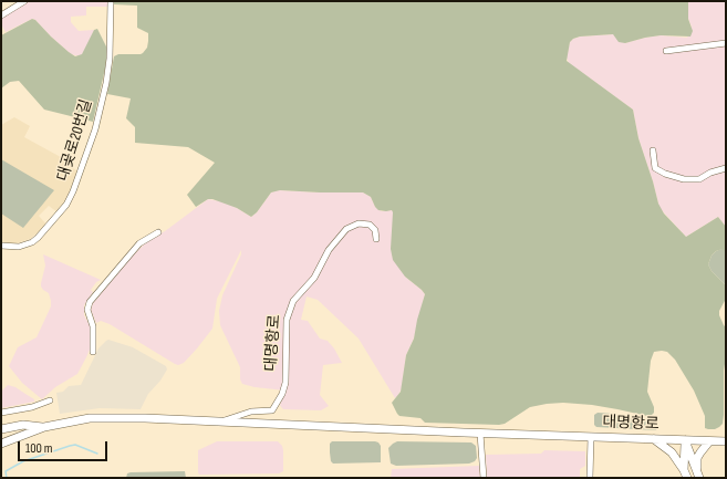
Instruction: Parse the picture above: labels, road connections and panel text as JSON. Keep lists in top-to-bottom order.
{
  "streets": {
    "main road": ["대명항로"],
    "street": ["대곶로20번길"]
  },
  "scale_bar": "100 m"
}
